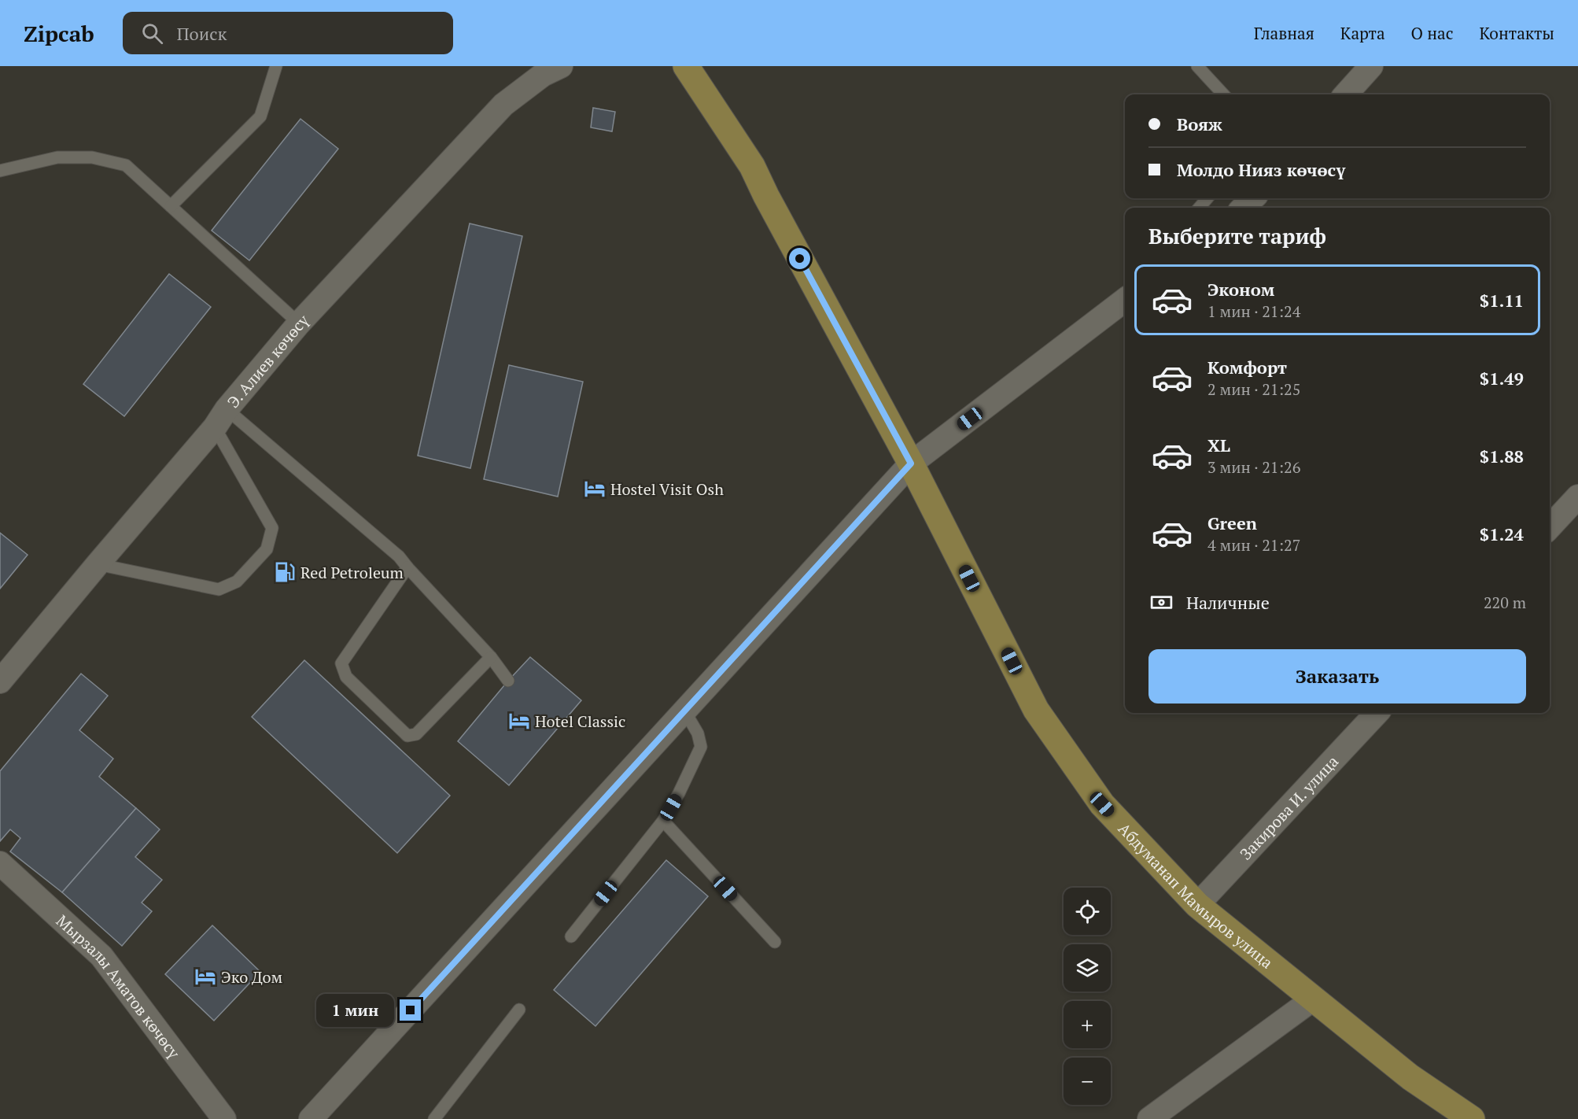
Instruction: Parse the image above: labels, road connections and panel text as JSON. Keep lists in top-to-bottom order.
{
  "streets": {
    "main road": ["Абдуманап Мамыров улица"],
    "street": ["Э. Алиев көчөсү", "Закирова И. улица", "Мырзалы Аматов көчөсү"]
  },
  "crossings": [
    ["Закирова И. улица", "Абдуманап Мамыров улица"]
  ],
  "places": {
    "hotel": ["Hostel Visit Osh", "Hotel Classic", "Эко Дом"],
    "fuel station": ["Red Petroleum"]
  },
  "page": {
    "header": "Zipcab",
    "search": "Поиск",
    "nav": [
      "Главная",
      "Карта",
      "О нас",
      "Контакты"
    ],
    "banner": ["Вояж", "Молдо Нияз көчөсү"],
    "heading": "Выберите тариф",
    "list": [
      {
        "name": "Эконом",
        "note": "1 мин · 21:24",
        "value": "$1.11"
      },
      {
        "name": "Комфорт",
        "note": "2 мин · 21:25",
        "value": "$1.49"
      },
      {
        "name": "XL",
        "note": "3 мин · 21:26",
        "value": "$1.88"
      },
      {
        "name": "Green",
        "note": "4 мин · 21:27",
        "value": "$1.24"
      }
    ],
    "pay": ["Наличные", "220 m"],
    "buttons": "Заказать",
    "map_buttons": ["+", "−"],
    "bubble": "1 мин"
  }
}
